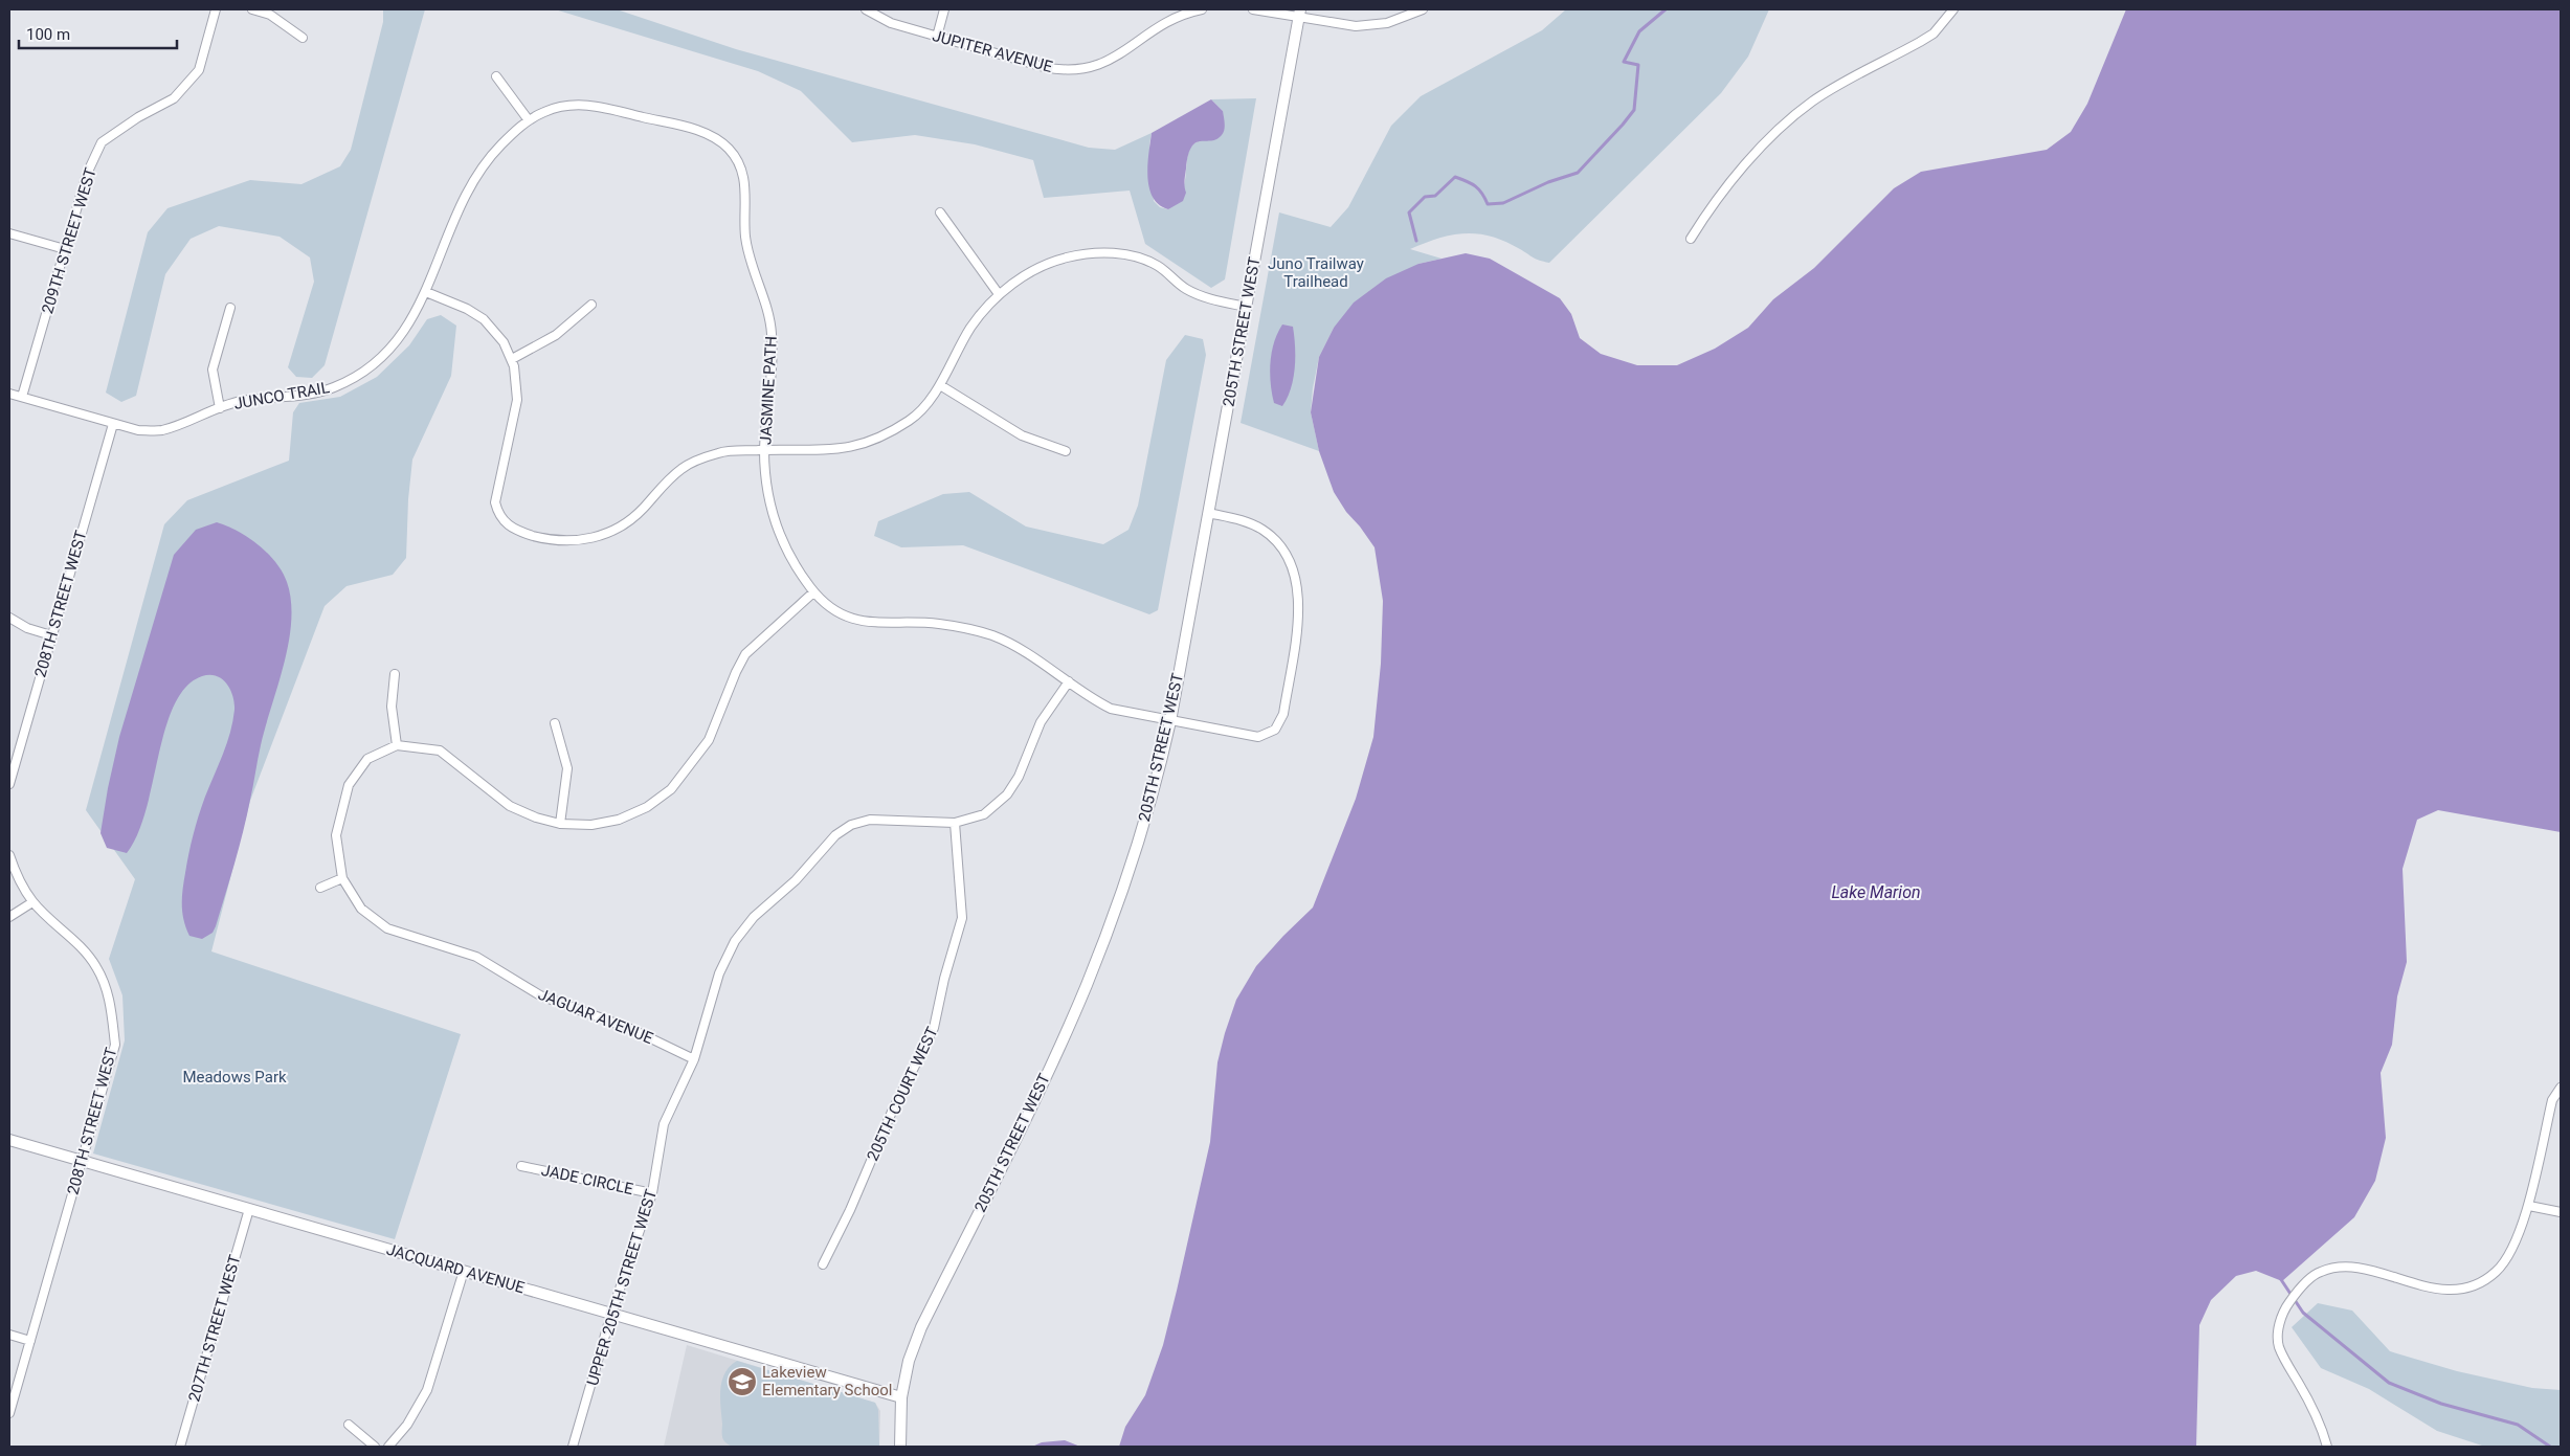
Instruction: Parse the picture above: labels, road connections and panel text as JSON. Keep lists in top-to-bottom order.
{
  "streets": {
    "street": [
      "JUPITER AVENUE",
      "209TH STREET WEST",
      "205TH STREET WEST",
      "JASMINE PATH",
      "JUNCO TRAIL",
      "208TH STREET WEST",
      "JAGUAR AVENUE",
      "205TH COURT WEST",
      "JADE CIRCLE",
      "JACQUARD AVENUE",
      "UPPER 205TH STREET WEST",
      "207TH STREET WEST"
    ]
  },
  "crossings": [
    ["209TH STREET WEST", "JUNCO TRAIL"],
    ["205TH STREET WEST", "JASMINE PATH"],
    ["205TH STREET WEST", "JACQUARD AVENUE"],
    ["JASMINE PATH", "JUNCO TRAIL"],
    ["JASMINE PATH", "UPPER 205TH STREET WEST"],
    ["JUNCO TRAIL", "208TH STREET WEST"],
    ["208TH STREET WEST", "JACQUARD AVENUE"],
    ["JAGUAR AVENUE", "UPPER 205TH STREET WEST"],
    ["205TH COURT WEST", "UPPER 205TH STREET WEST"],
    ["JADE CIRCLE", "UPPER 205TH STREET WEST"],
    ["JACQUARD AVENUE", "UPPER 205TH STREET WEST"],
    ["JACQUARD AVENUE", "207TH STREET WEST"]
  ],
  "water": ["Lake Marion"],
  "parks": ["Juno Trailway Trailhead", "Meadows Park"],
  "places": {
    "school or university": ["Lakeview Elementary School"]
  },
  "scale_bar": "100 m"
}
